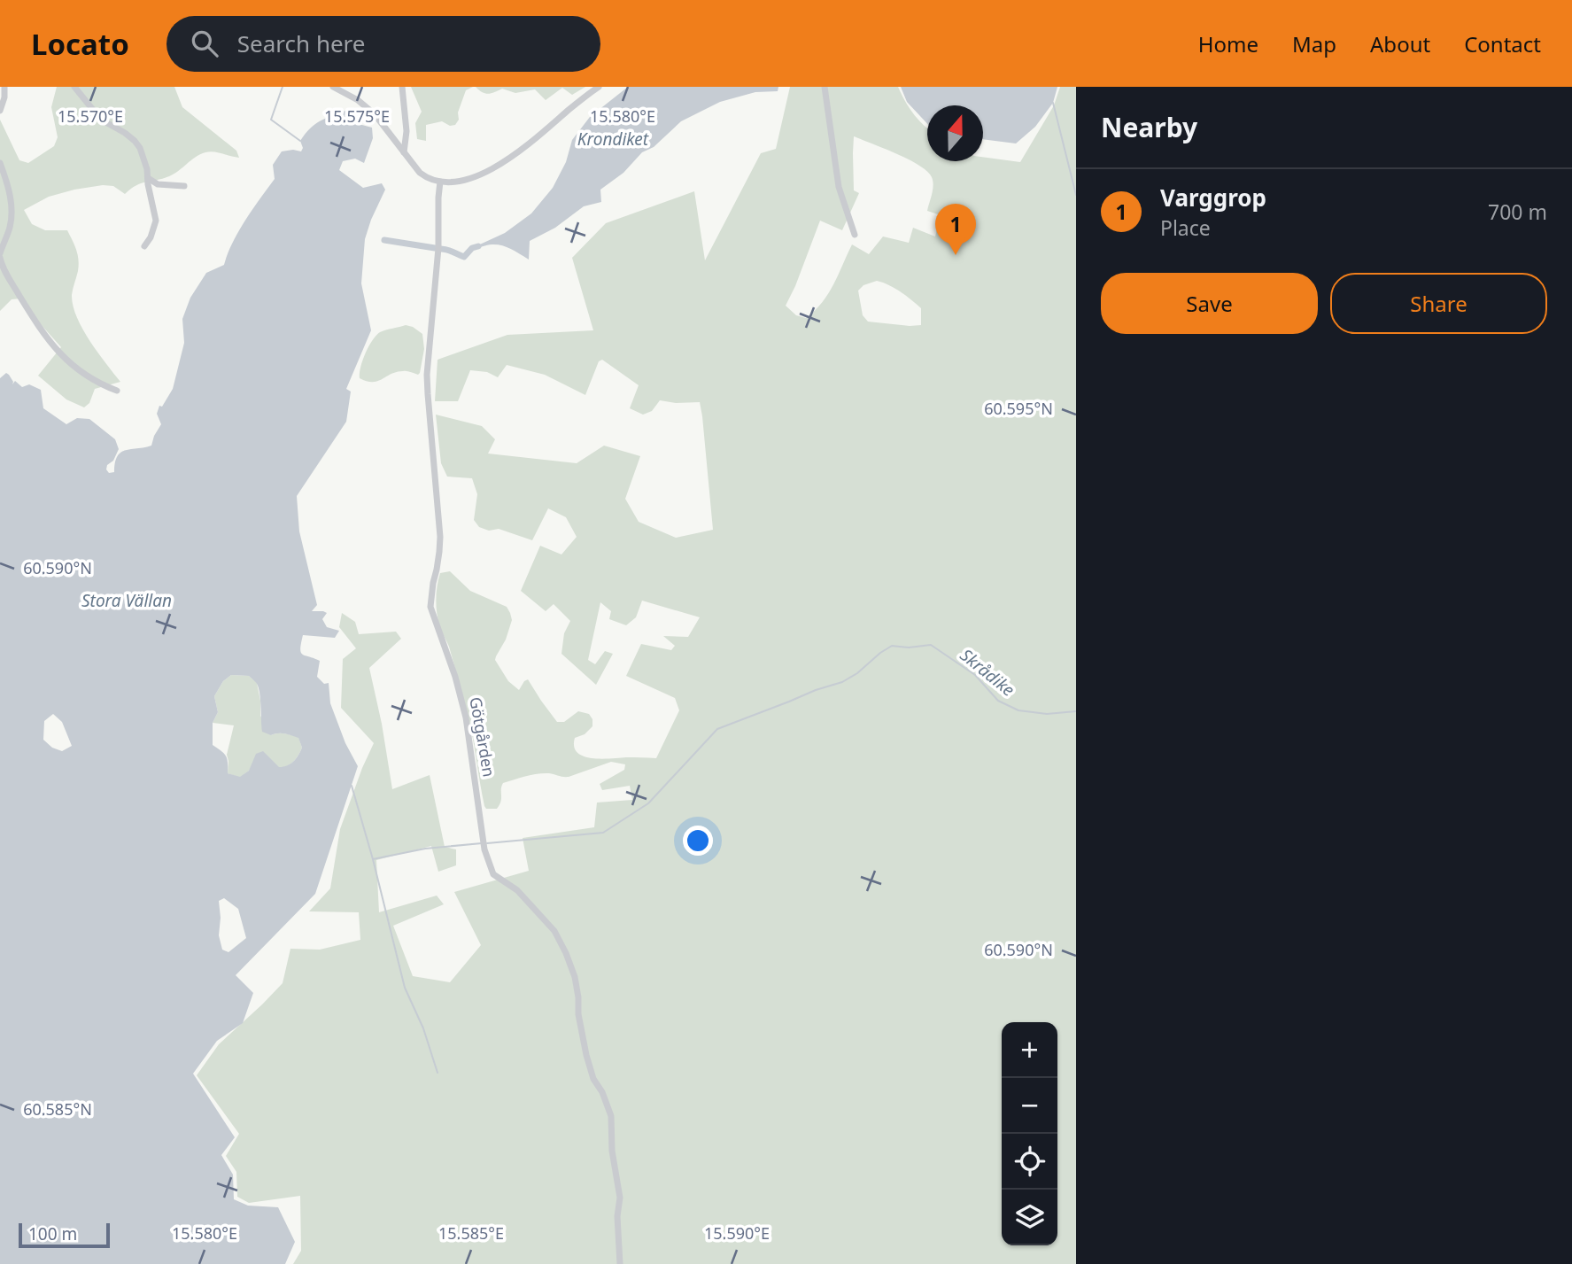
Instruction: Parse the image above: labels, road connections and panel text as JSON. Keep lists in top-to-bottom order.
{
  "streets": {
    "street": ["Götgården"]
  },
  "water": ["Krondiket", "Stora Vällan", "Skrådike"],
  "scale_bar": "100 m",
  "north": "top",
  "page": {
    "header": "Locato",
    "search": "Search here",
    "nav": [
      "Home",
      "Map",
      "About",
      "Contact"
    ],
    "heading": "Nearby",
    "list": [
      {
        "mark": "1",
        "name": "Varggrop",
        "note": "Place",
        "value": "700 m"
      }
    ],
    "pins": "1",
    "buttons": ["Save", "Share"],
    "map_buttons": ["+", "−"],
    "scale": "100 m"
  },
  "coordinates": [
    "15.580°E",
    "15.570°E",
    "15.575°E",
    "60.595°N",
    "60.590°N",
    "60.585°N",
    "15.585°E",
    "15.590°E"
  ]
}
